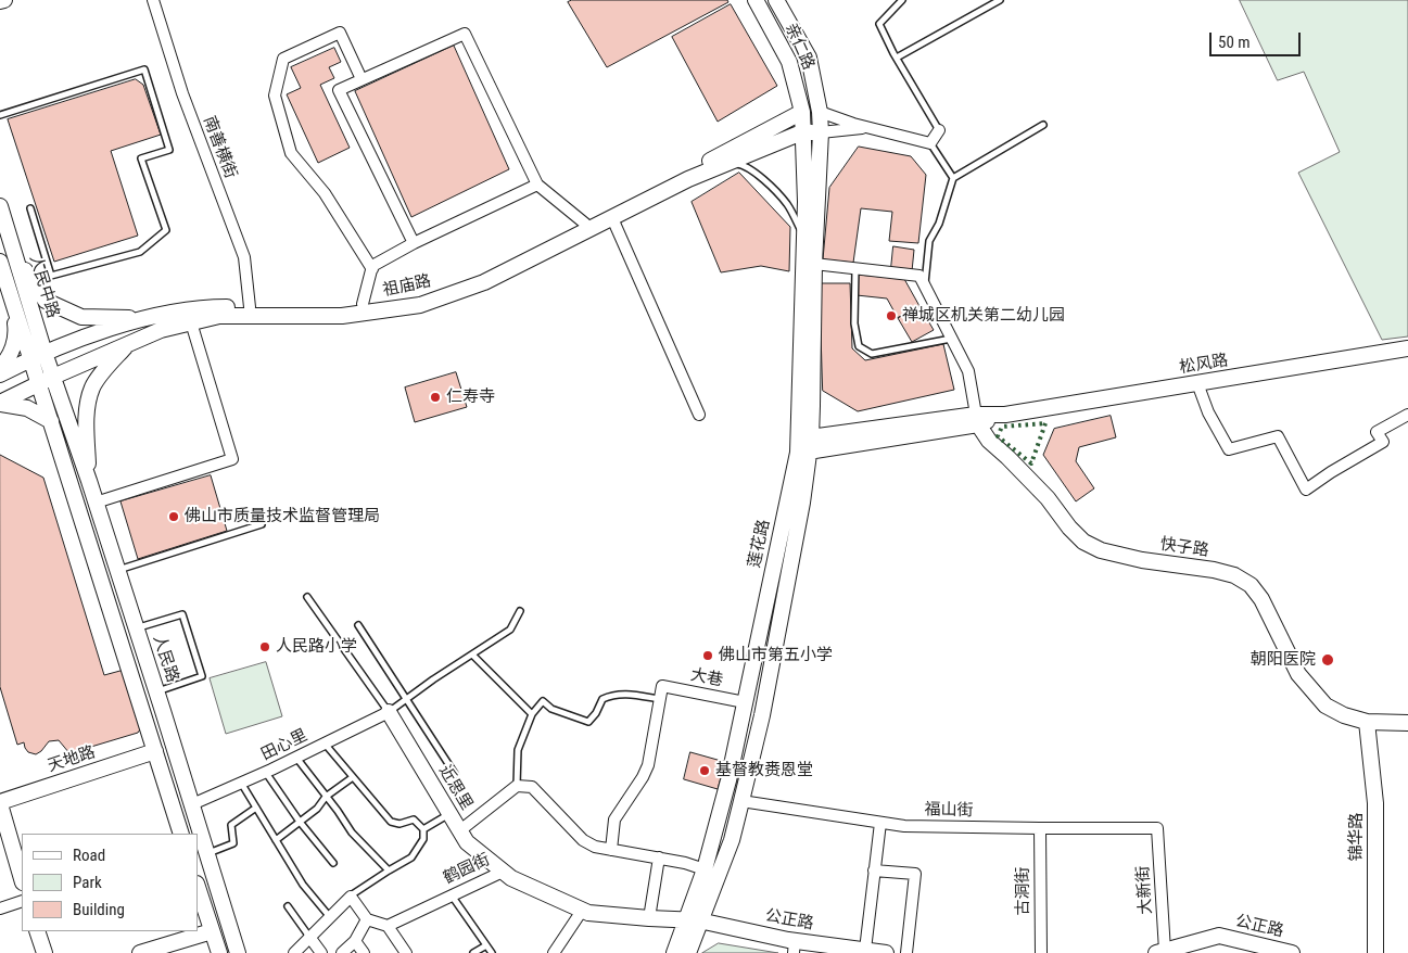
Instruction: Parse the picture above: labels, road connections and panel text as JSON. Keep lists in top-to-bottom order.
{
  "streets": {
    "main road": [
      "亲仁路",
      "人民中路",
      "祖庙路",
      "松风路",
      "莲花路",
      "快子路",
      "人民路",
      "天地路",
      "近思里",
      "锦华路",
      "鹤园街",
      "公正路"
    ],
    "street": [
      "南善横街",
      "大巷",
      "田心里",
      "福山街",
      "大新街",
      "古洞街"
    ]
  },
  "crossings": [
    ["亲仁路", "祖庙路"],
    ["亲仁路", "莲花路"],
    ["南善横街", "祖庙路"],
    ["人民中路", "祖庙路"],
    ["人民中路", "人民路"],
    ["祖庙路", "莲花路"],
    ["祖庙路", "人民路"],
    ["松风路", "快子路"],
    ["莲花路", "大巷"],
    ["莲花路", "福山街"],
    ["莲花路", "鹤园街"],
    ["莲花路", "公正路"],
    ["快子路", "锦华路"],
    ["人民路", "田心里"],
    ["田心里", "近思里"],
    ["近思里", "鹤园街"],
    ["福山街", "大新街"],
    ["福山街", "古洞街"],
    ["鹤园街", "公正路"],
    ["大新街", "公正路"]
  ],
  "places": [
    "禅城区机关第二幼儿园",
    "仁寿寺",
    "佛山市质量技术监督管理局",
    "人民路小学",
    "佛山市第五小学",
    "朝阳医院",
    "基督教赉恩堂"
  ],
  "legend": ["Road", "Park", "Building"],
  "scale_bar": "50 m"
}
